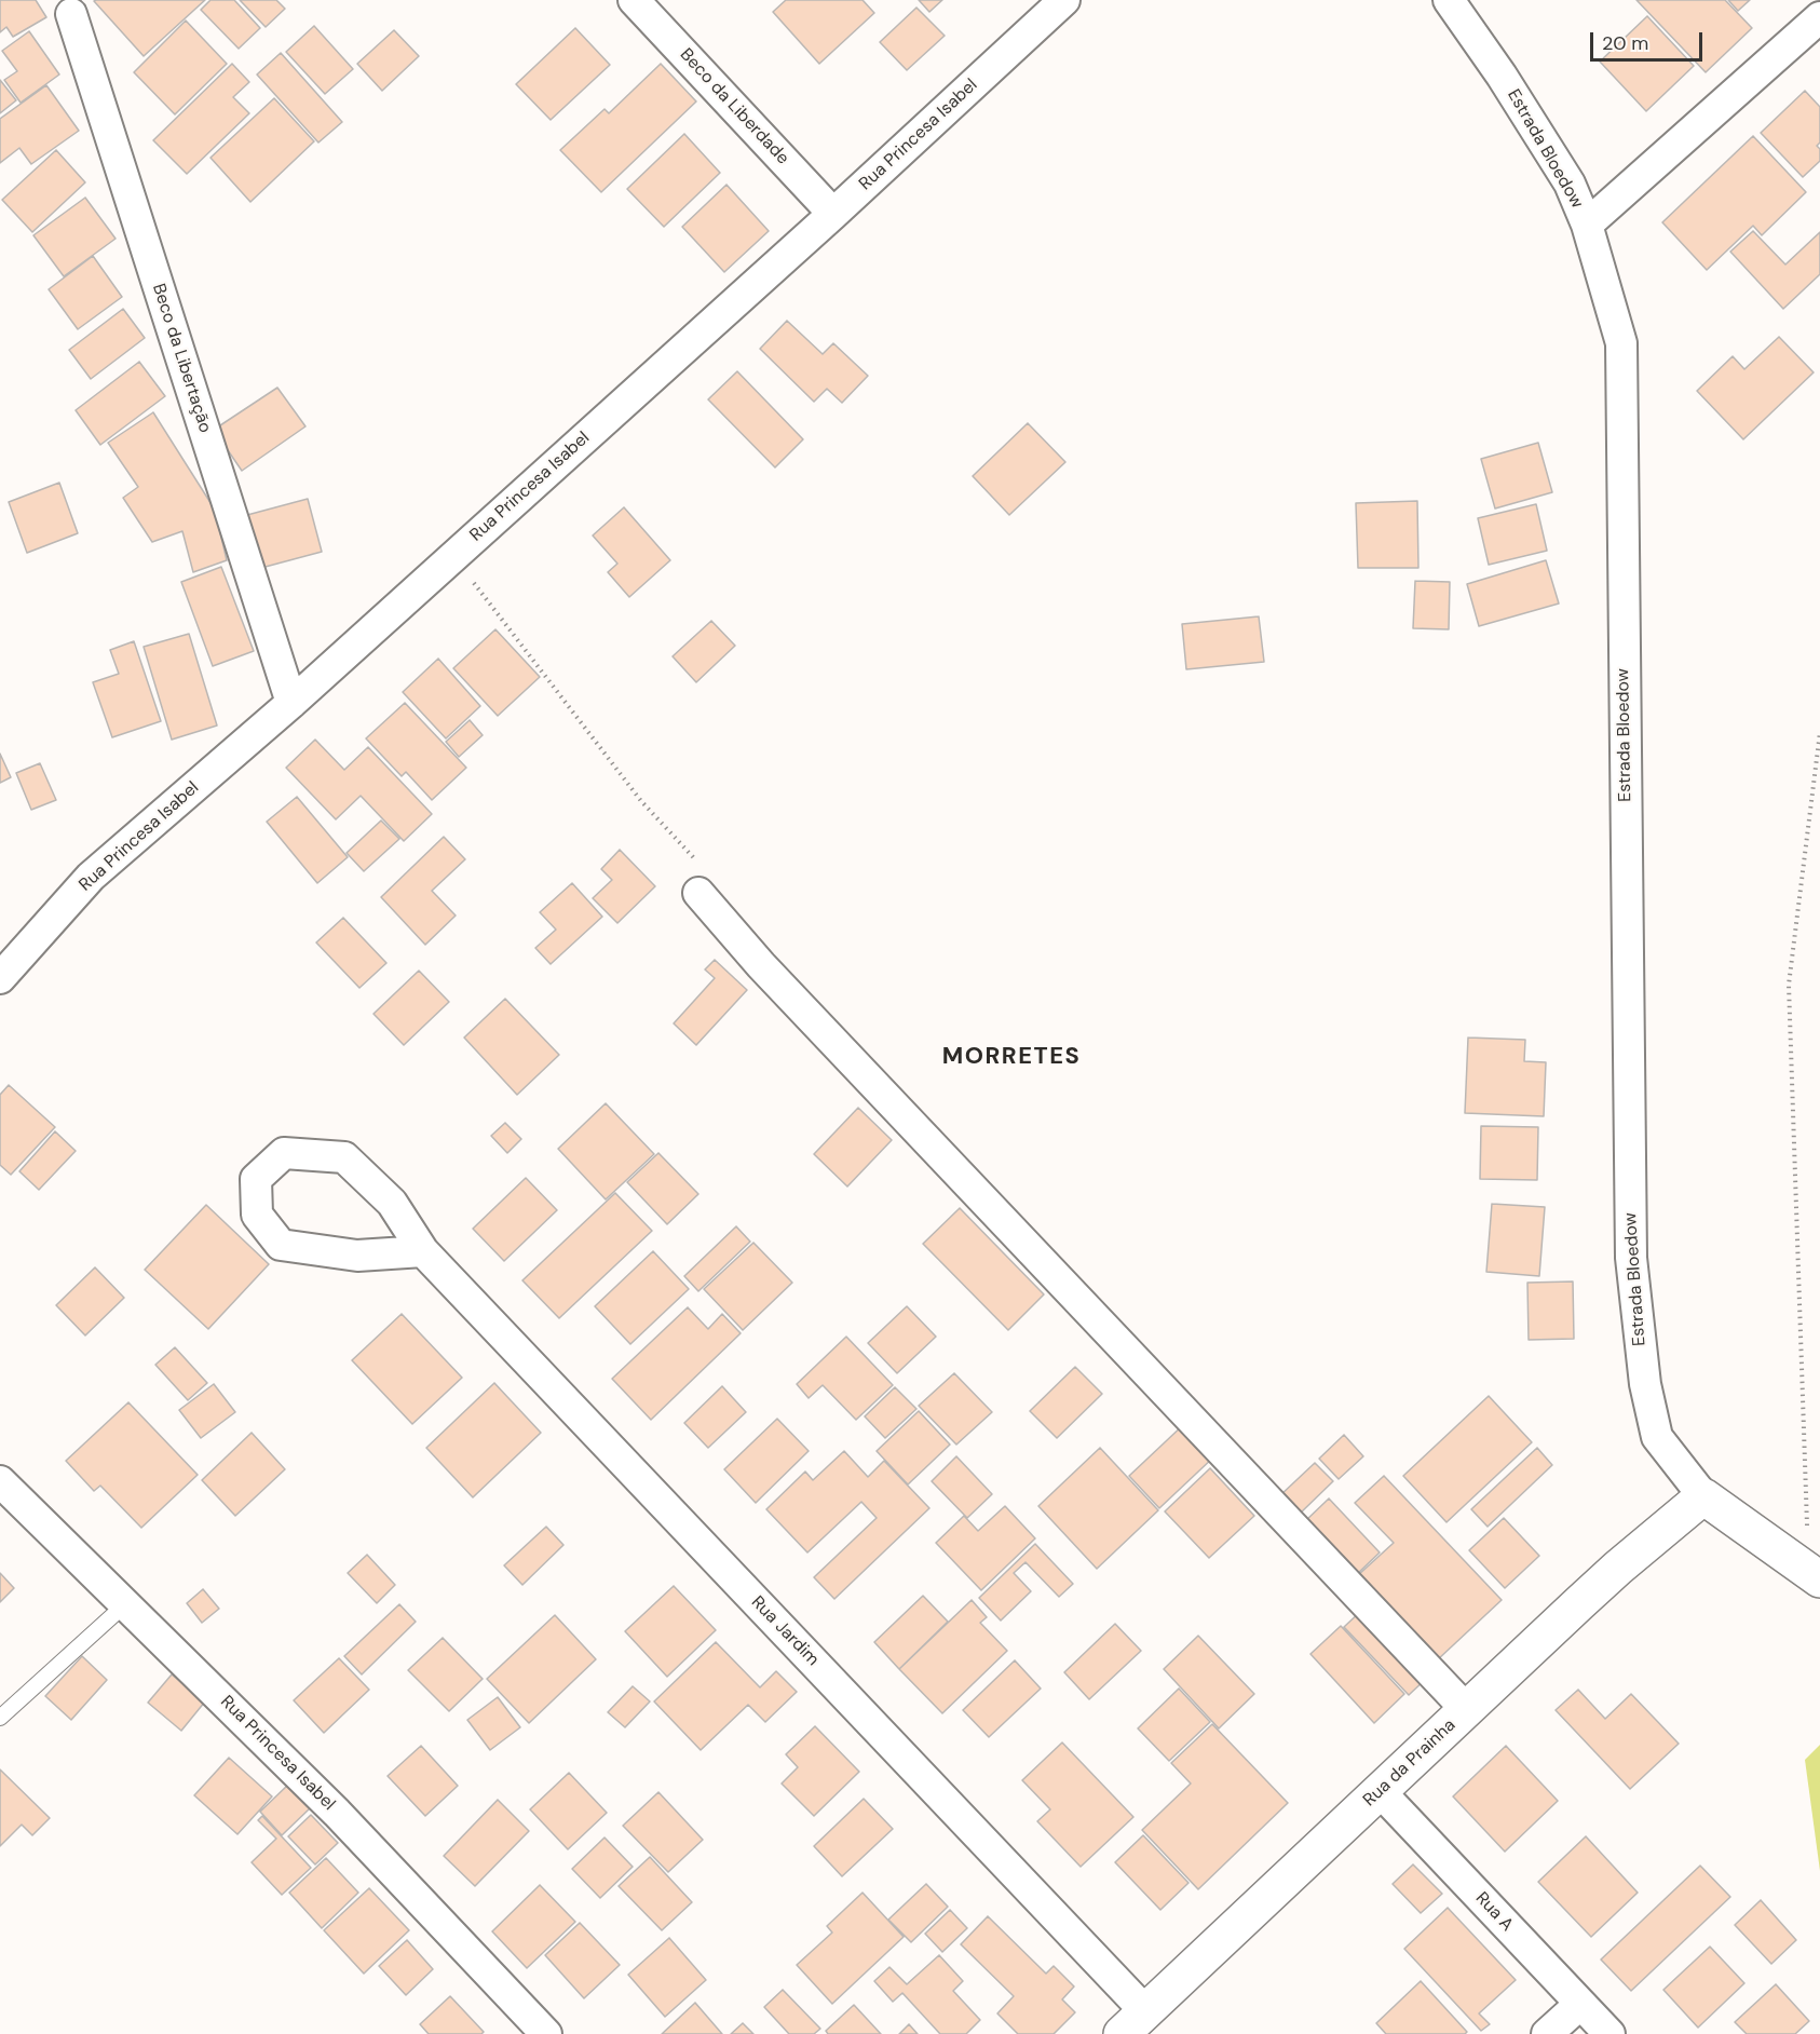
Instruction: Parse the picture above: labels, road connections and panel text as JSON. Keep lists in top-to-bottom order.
{
  "streets": {
    "street": [
      "Beco da Liberdade",
      "Rua Princesa Isabel",
      "Estrada Bloedow",
      "Beco da Libertação",
      "Rua Jardim",
      "Rua da Prainha",
      "Rua A"
    ]
  },
  "crossings": [
    ["Beco da Liberdade", "Rua Princesa Isabel"],
    ["Rua Princesa Isabel", "Beco da Libertação"],
    ["Estrada Bloedow", "Rua da Prainha"],
    ["Rua Jardim", "Rua da Prainha"],
    ["Rua da Prainha", "Rua A"]
  ],
  "districts": ["MORRETES"],
  "scale_bar": "20 m"
}
